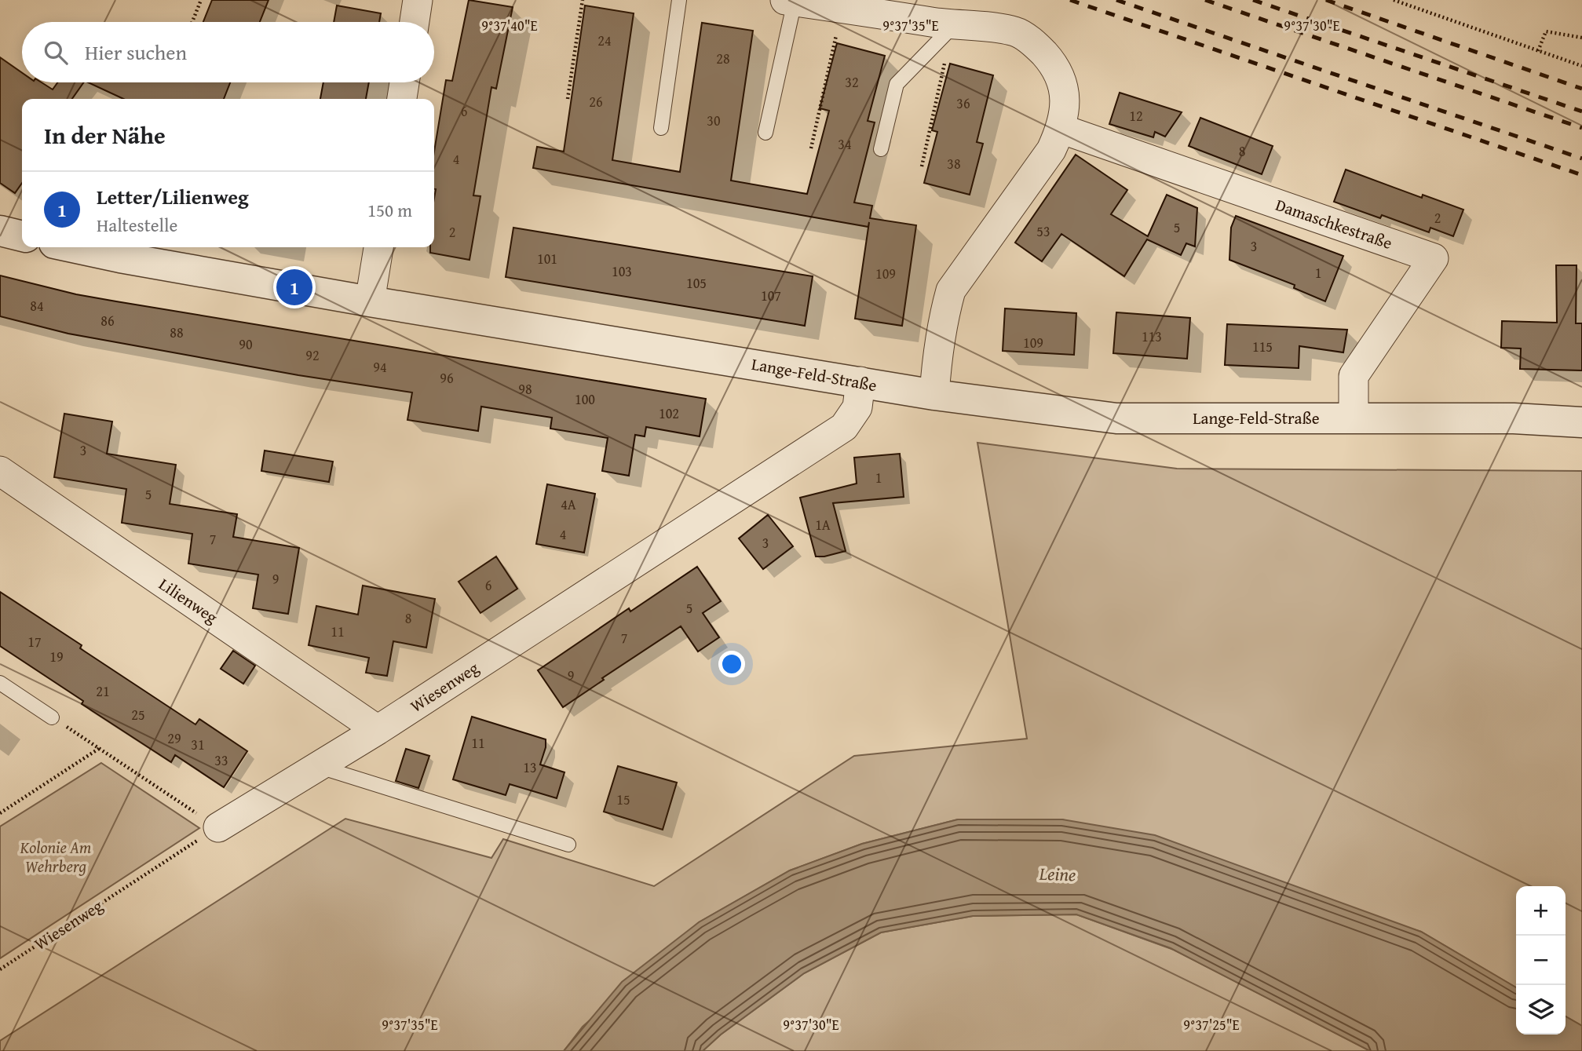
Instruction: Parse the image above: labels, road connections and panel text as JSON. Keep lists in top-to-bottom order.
{
  "streets": {
    "street": [
      "Damaschkestraße",
      "Lange-Feld-Straße",
      "Lilienweg",
      "Wiesenweg"
    ]
  },
  "crossings": [
    ["Damaschkestraße", "Lange-Feld-Straße"],
    ["Lange-Feld-Straße", "Wiesenweg"],
    ["Lilienweg", "Wiesenweg"]
  ],
  "water": ["Leine"],
  "parks": ["Kolonie Am Wehrberg"],
  "house_numbers": [
    "24",
    "28",
    "32",
    "26",
    "36",
    "6",
    "12",
    "30",
    "34",
    "8",
    "4",
    "38",
    "2",
    "5",
    "53",
    "2",
    "3",
    "101",
    "103",
    "1",
    "109",
    "105",
    "107",
    "84",
    "86",
    "88",
    "113",
    "109",
    "90",
    "115",
    "92",
    "94",
    "96",
    "98",
    "100",
    "102",
    "3",
    "1",
    "5",
    "4A",
    "1A",
    "4",
    "7",
    "3",
    "9",
    "6",
    "5",
    "8",
    "11",
    "7",
    "17",
    "19",
    "9",
    "21",
    "25",
    "29",
    "11",
    "31",
    "33",
    "13",
    "15"
  ],
  "page": {
    "search": "Hier suchen",
    "heading": "In der Nähe",
    "list": [
      {
        "mark": "1",
        "name": "Letter/Lilienweg",
        "note": "Haltestelle",
        "value": "150 m"
      }
    ],
    "pins": "1",
    "map_buttons": ["+", "−"]
  },
  "coordinates": [
    "9°37'40\"E",
    "9°37'35\"E",
    "9°37'30\"E",
    "9°37'25\"E"
  ]
}
